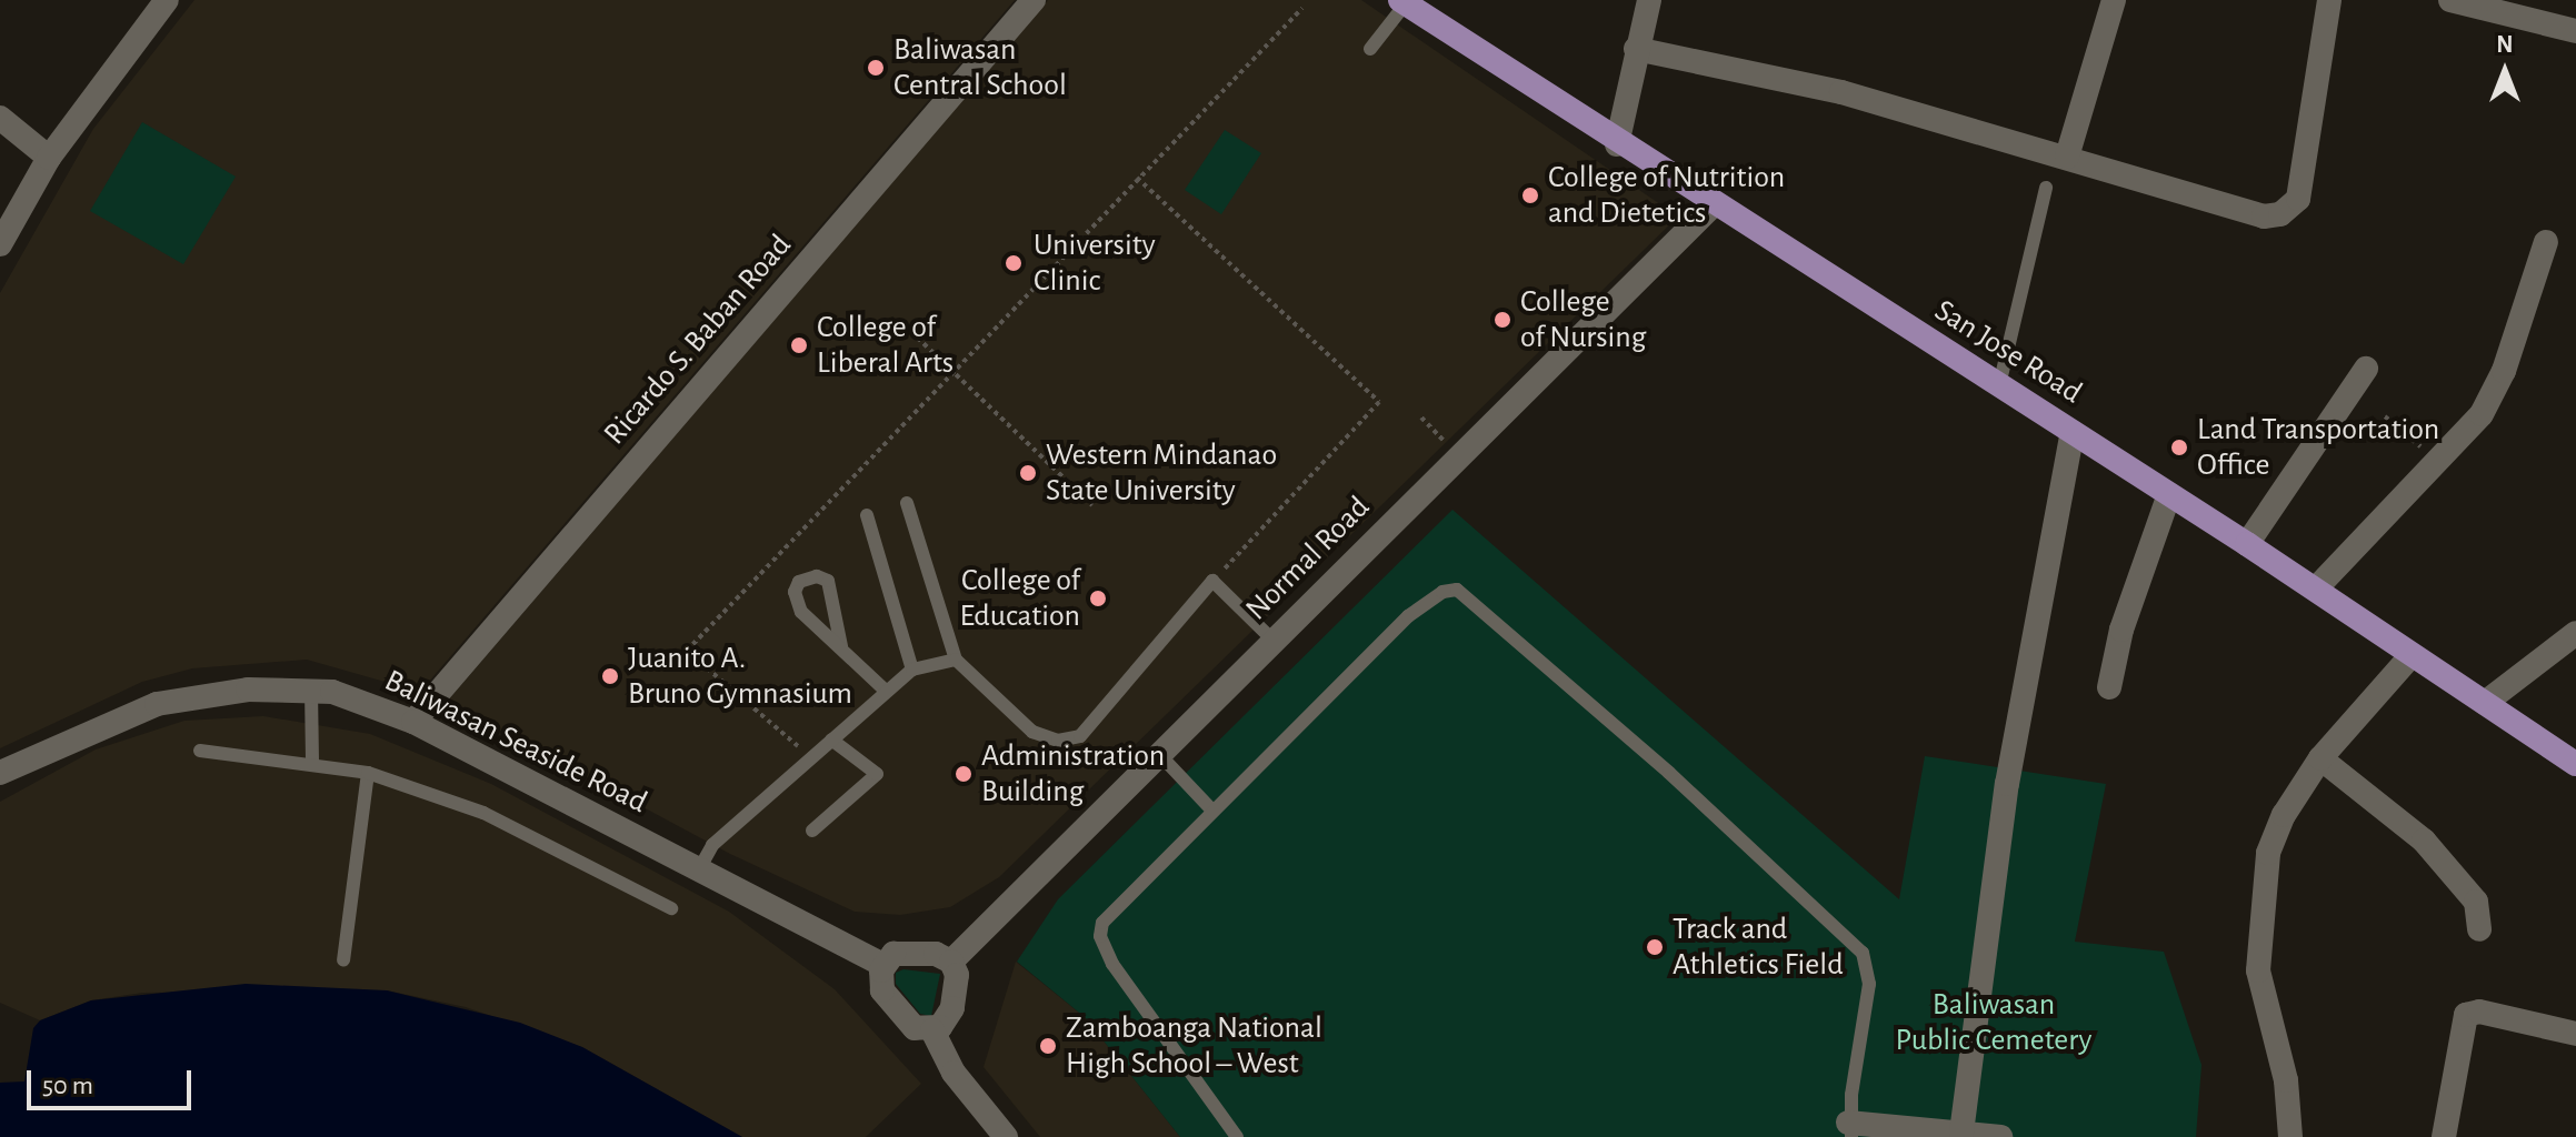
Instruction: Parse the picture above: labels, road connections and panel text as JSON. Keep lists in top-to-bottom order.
{
  "streets": {
    "main road": ["San Jose Road"],
    "street": ["Ricardo S. Baban Road", "Normal Road", "Baliwasan Seaside Road"]
  },
  "crossings": [
    ["Ricardo S. Baban Road", "Baliwasan Seaside Road"],
    ["San Jose Road", "Normal Road"],
    ["Normal Road", "Baliwasan Seaside Road"]
  ],
  "parks": ["Baliwasan Public Cemetery"],
  "places": [
    "Baliwasan Central School",
    "College of Nutrition and Dietetics",
    "University Clinic",
    "College of Nursing",
    "College of Liberal Arts",
    "Land Transportation Office",
    "Western Mindanao State University",
    "College of Education",
    "Juanito A. Bruno Gymnasium",
    "Administration Building",
    "Track and Athletics Field",
    "Zamboanga National High School – West"
  ],
  "scale_bar": "50 m",
  "north": "top"
}
